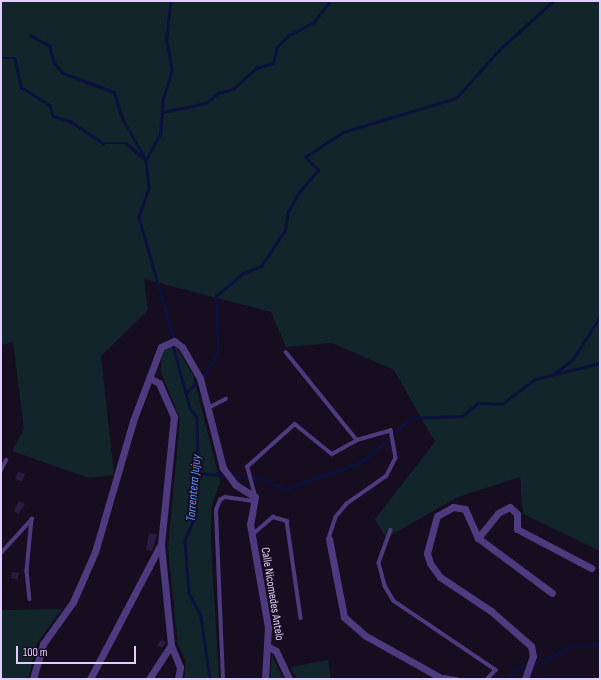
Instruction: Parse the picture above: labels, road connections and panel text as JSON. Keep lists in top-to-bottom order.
{
  "streets": {
    "street": ["Calle Nicomedes Antelo"]
  },
  "water": ["Torrentera Jujuy"],
  "scale_bar": "100 m"
}
